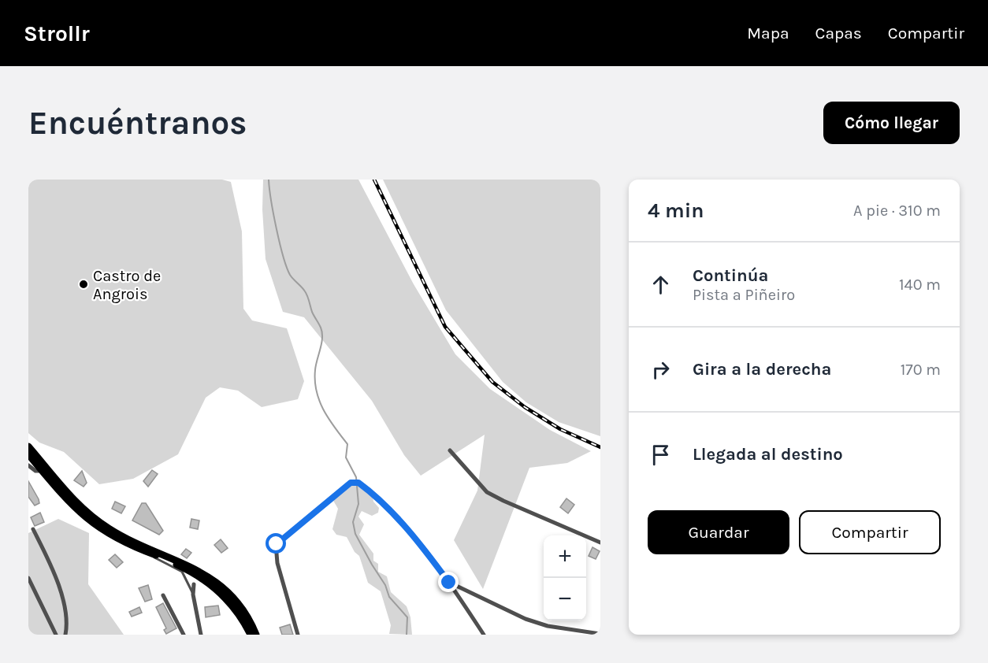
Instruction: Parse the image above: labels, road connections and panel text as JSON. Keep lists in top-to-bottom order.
{
  "places": ["Castro de Angrois"],
  "page": {
    "header": "Strollr",
    "nav": ["Mapa", "Capas", "Compartir"],
    "buttons": [
      "Cómo llegar",
      ["Guardar", "Compartir"]
    ],
    "title": "Encuéntranos",
    "heading": ["4 min", "A pie · 310 m"],
    "list": [
      ["Continúa", "Pista a Piñeiro", "140 m"],
      ["Gira a la derecha", "170 m"],
      "Llegada al destino"
    ],
    "map_buttons": ["+", "−"]
  }
}
